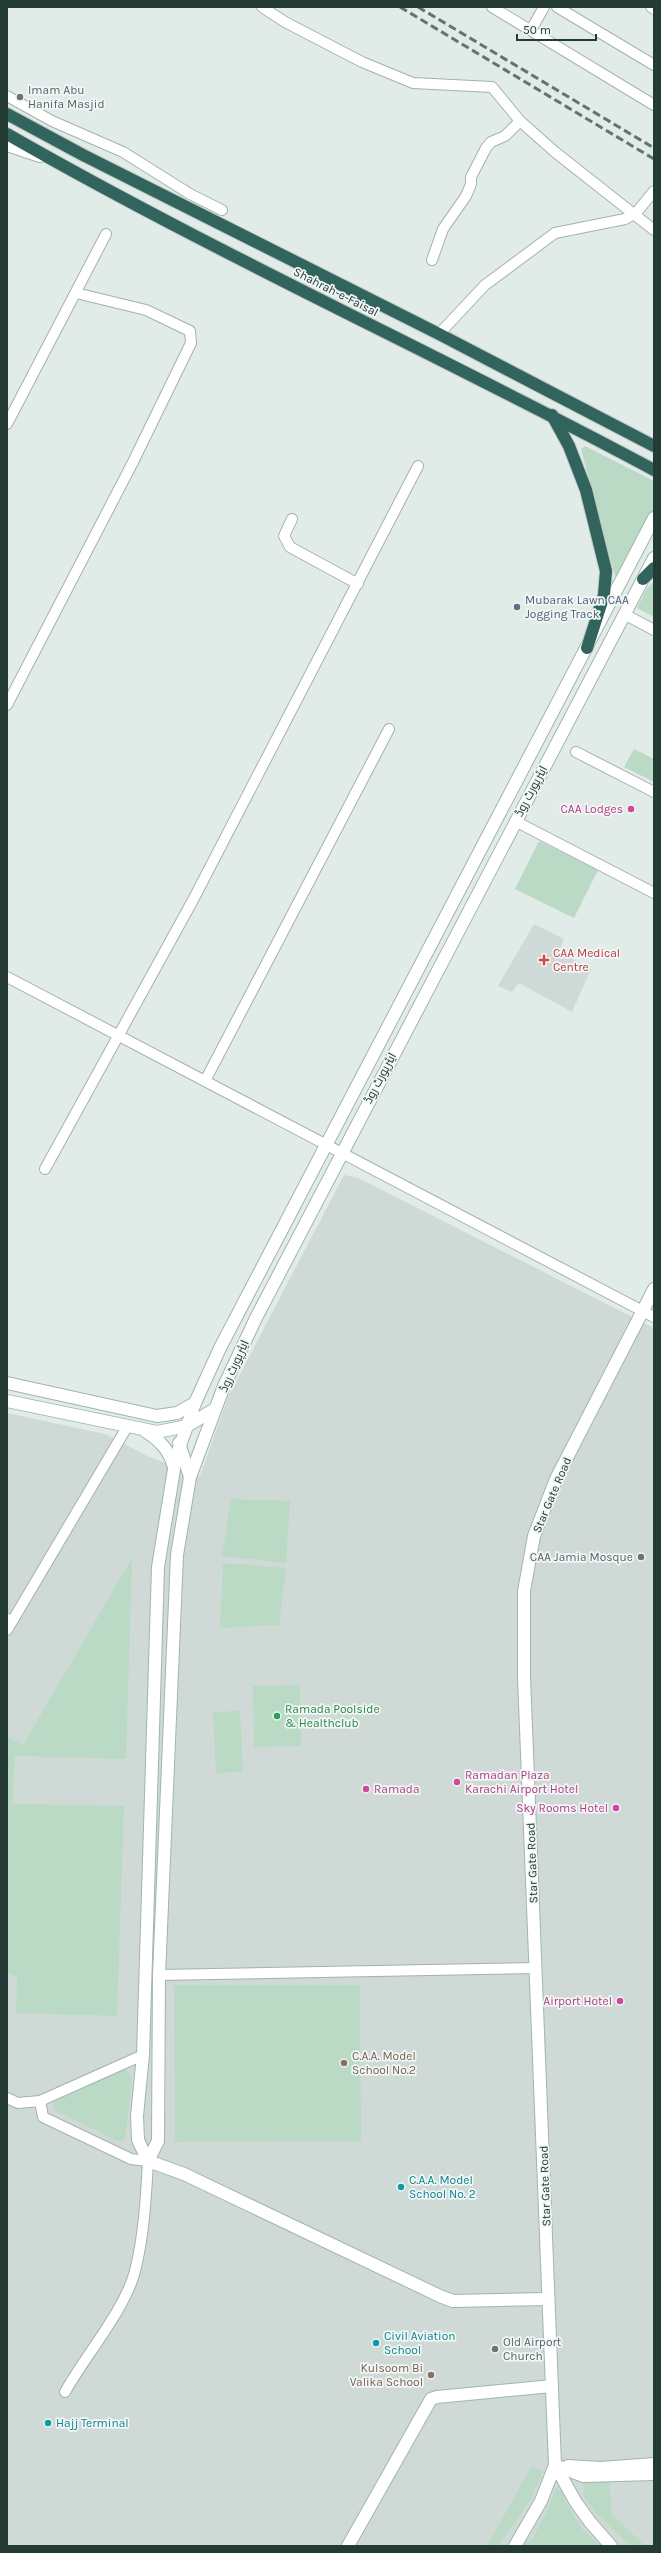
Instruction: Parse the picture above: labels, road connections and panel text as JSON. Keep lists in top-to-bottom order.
{
  "streets": {
    "highway": ["Shahrah-e-Faisal"],
    "main road": ["ایئرپورٹ روڈ", "Star Gate Road"]
  },
  "places": {
    "other": [
      "Imam Abu Hanifa Masjid",
      "Mubarak Lawn CAA Jogging Track",
      "CAA Lodges",
      "CAA Jamia Mosque",
      "Ramada Poolside & Healthclub",
      "Ramadan Plaza Karachi Airport Hotel",
      "Ramada",
      "Sky Rooms Hotel",
      "Airport Hotel",
      "C.A.A. Model School No.2",
      "C.A.A. Model School No. 2",
      "Civil Aviation School",
      "Old Airport Church",
      "Kulsoom Bi Valika School",
      "Hajj Terminal"
    ],
    "health": ["CAA Medical Centre"]
  },
  "scale_bar": "50 m"
}
